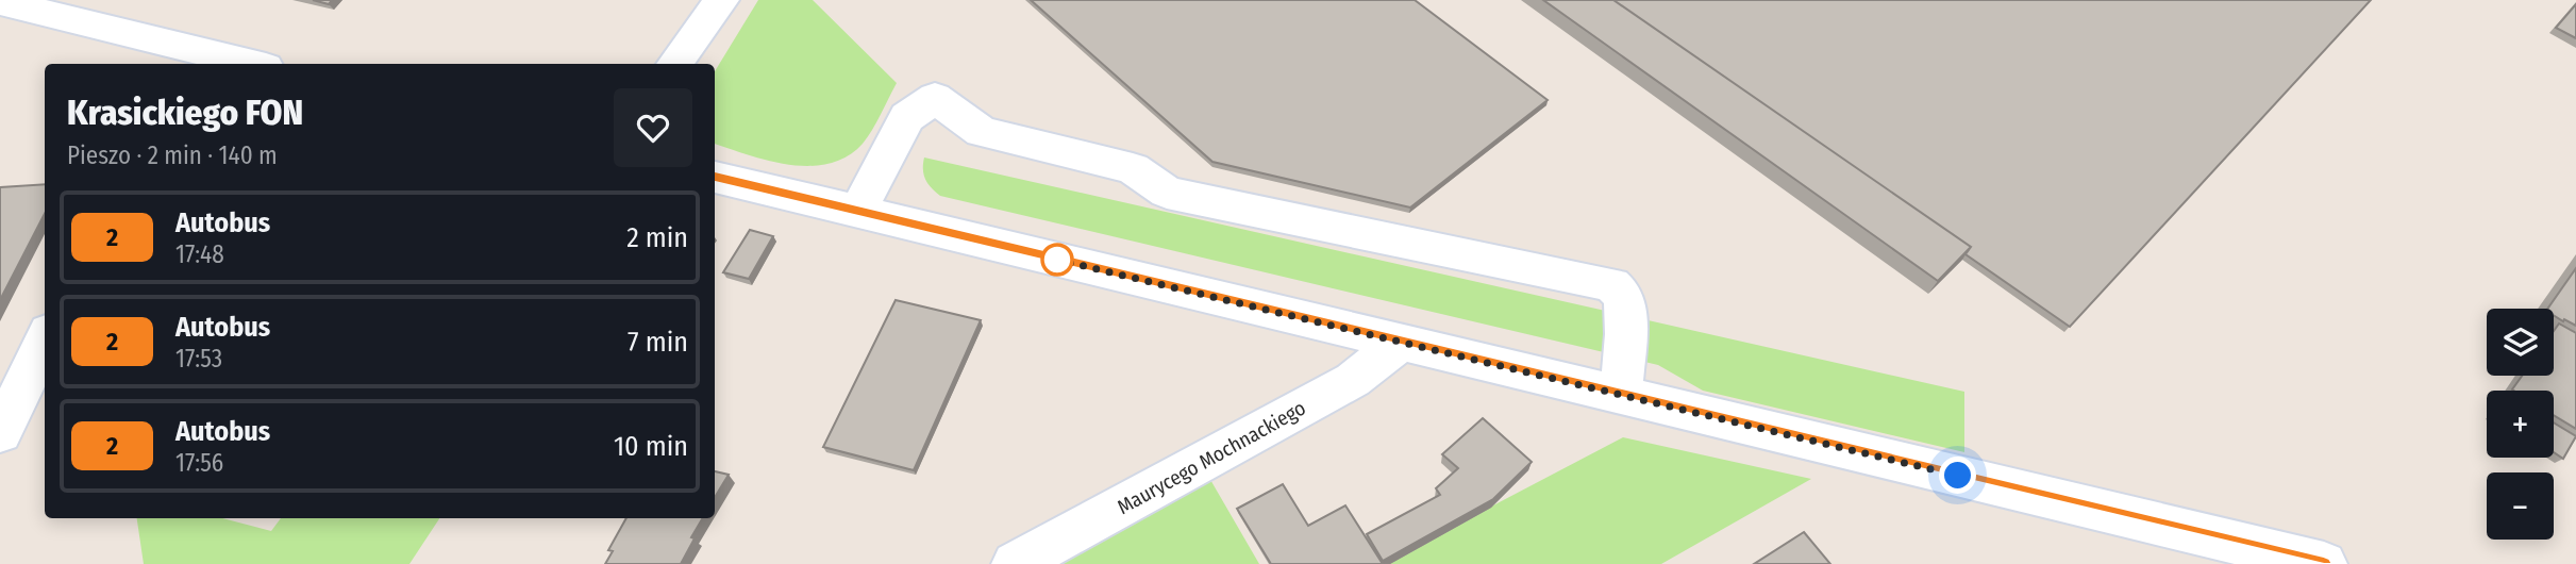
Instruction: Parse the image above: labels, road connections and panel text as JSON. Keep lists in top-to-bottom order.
{
  "streets": {
    "street": ["Maurycego Mochnackiego"]
  },
  "lines": ["bus line 2"],
  "page": {
    "heading": ["Krasickiego FON", "Pieszo · 2 min · 140 m"],
    "list": [
      {
        "mark": "2",
        "name": "Autobus",
        "note": "17:48",
        "value": "2 min"
      },
      {
        "mark": "2",
        "name": "Autobus",
        "note": "17:53",
        "value": "7 min"
      },
      {
        "mark": "2",
        "name": "Autobus",
        "note": "17:56",
        "value": "10 min"
      }
    ],
    "map_buttons": ["+", "−"]
  }
}
